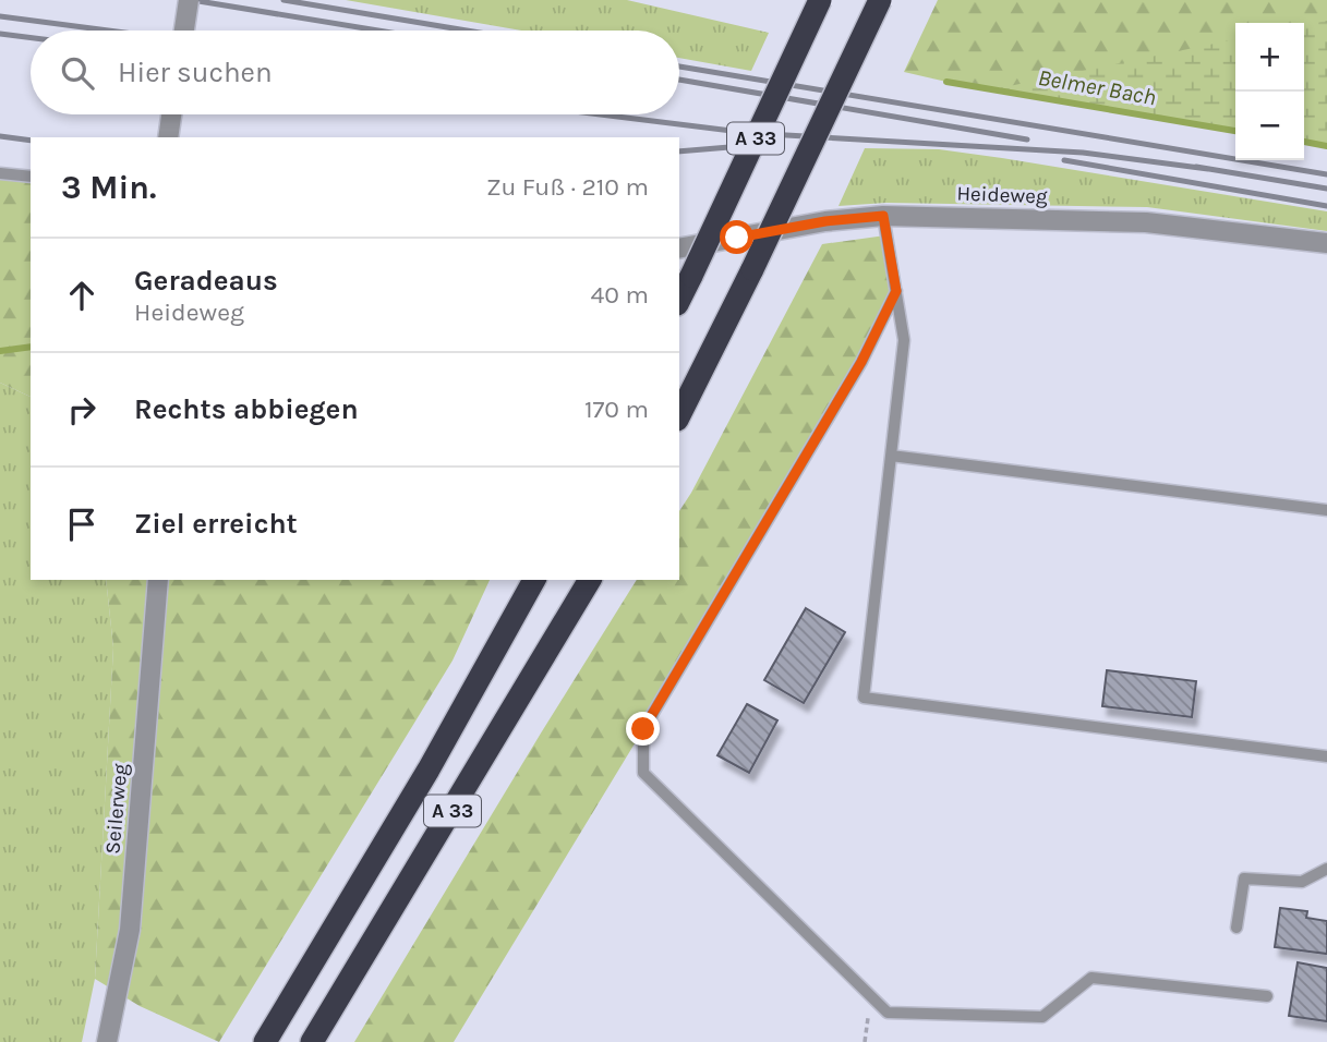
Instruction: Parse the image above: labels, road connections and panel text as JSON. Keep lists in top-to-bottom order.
{
  "streets": {
    "highway": ["A 33"],
    "street": ["Heideweg", "Seilerweg"]
  },
  "water": ["Belmer Bach"],
  "page": {
    "map_buttons": ["+", "−"],
    "search": "Hier suchen",
    "heading": ["3 Min.", "Zu Fuß · 210 m"],
    "list": [
      ["Geradeaus", "Heideweg", "40 m"],
      ["Rechts abbiegen", "170 m"],
      "Ziel erreicht"
    ]
  }
}
